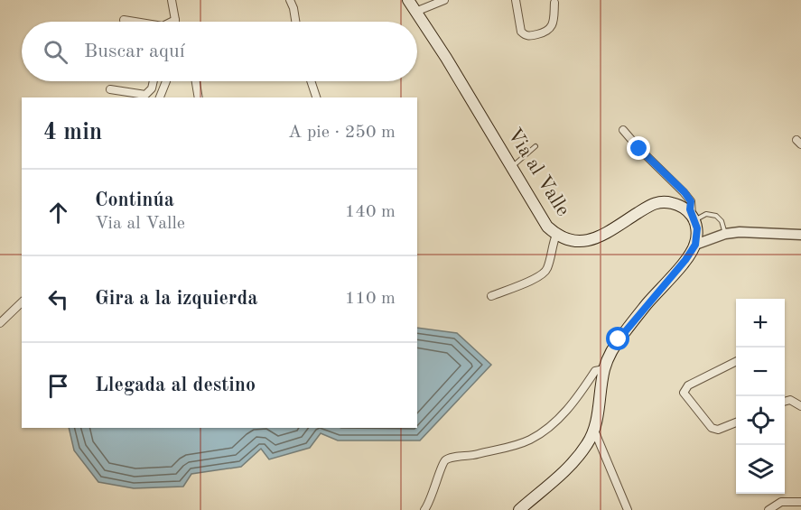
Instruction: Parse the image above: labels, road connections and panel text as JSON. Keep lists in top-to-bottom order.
{
  "streets": {
    "main road": ["Via al Valle"]
  },
  "page": {
    "search": "Buscar aquí",
    "heading": ["4 min", "A pie · 250 m"],
    "list": [
      ["Continúa", "Via al Valle", "140 m"],
      ["Gira a la izquierda", "110 m"],
      "Llegada al destino"
    ],
    "map_buttons": ["+", "−"]
  }
}
